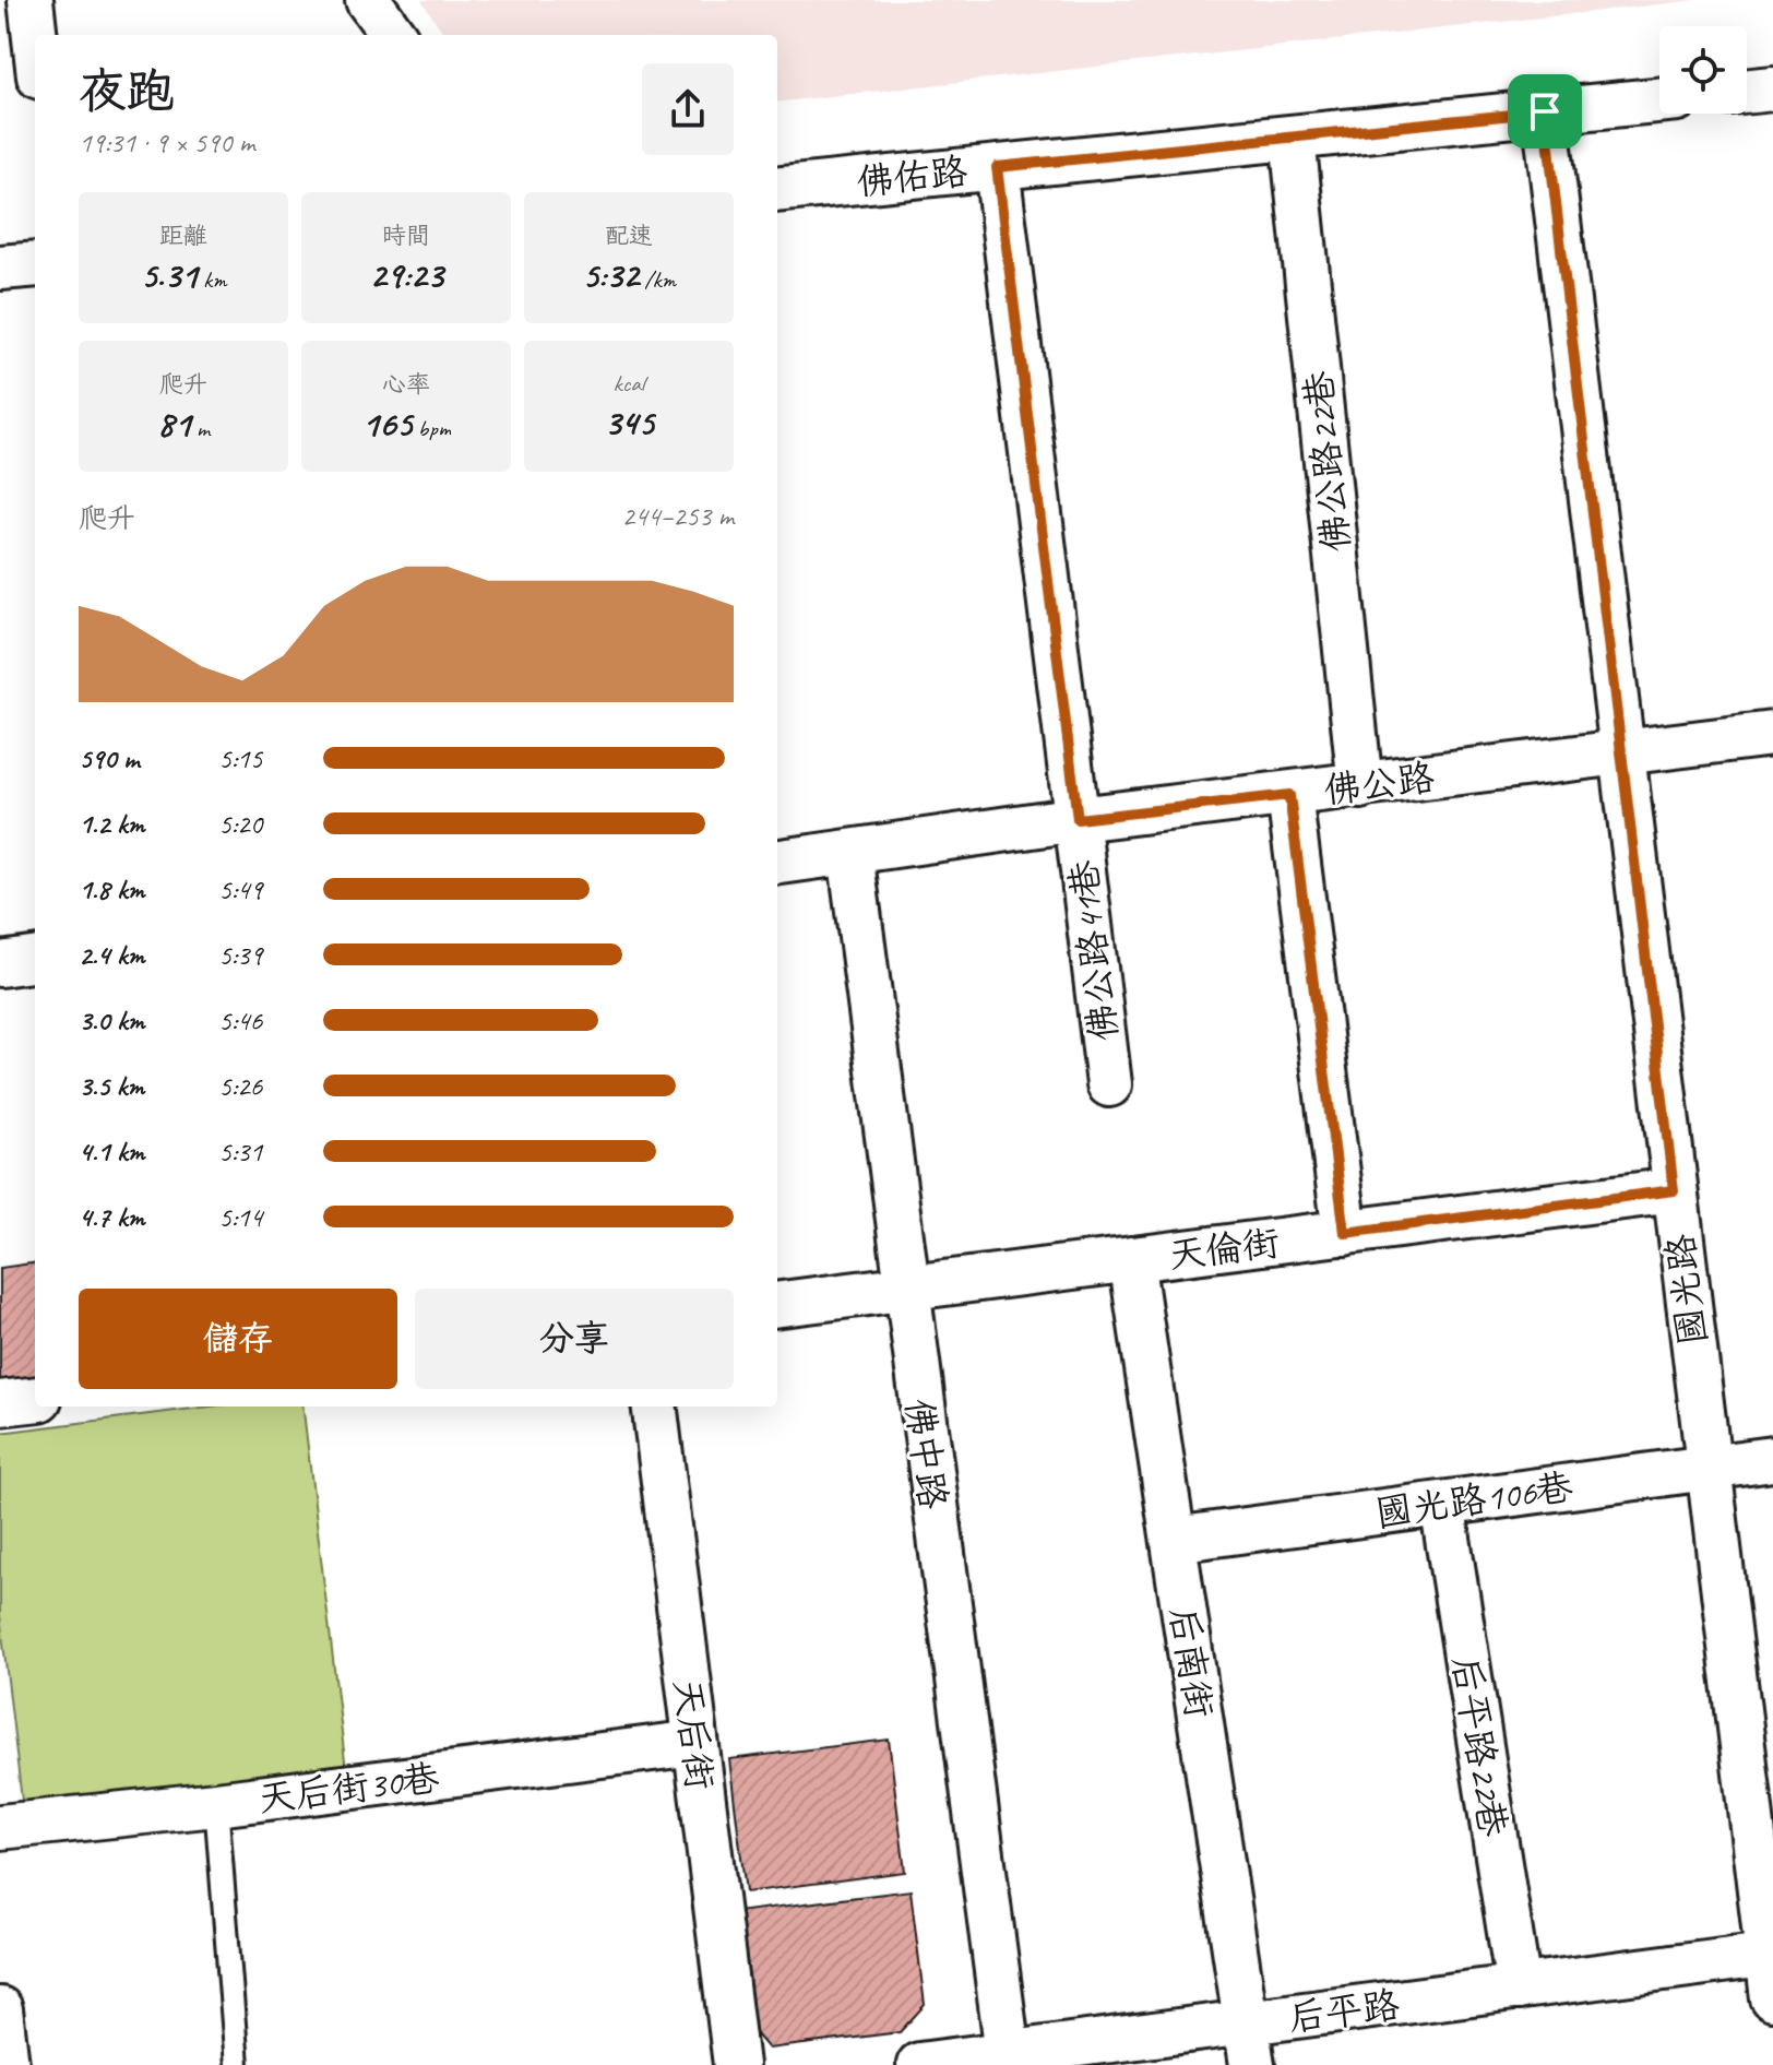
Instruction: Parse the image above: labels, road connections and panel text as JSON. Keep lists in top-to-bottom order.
{
  "streets": {
    "street": [
      "佛佑路",
      "佛公路22巷",
      "佛公路",
      "佛公路41巷",
      "天倫街",
      "國光路",
      "佛中路",
      "國光路106巷",
      "后南街",
      "天后街",
      "后平路22巷",
      "天后街30巷",
      "后平路"
    ]
  },
  "crossings": [
    ["佛佑路", "佛公路22巷"],
    ["佛佑路", "佛公路41巷"],
    ["佛佑路", "國光路"],
    ["佛公路22巷", "佛公路"],
    ["佛公路", "佛公路41巷"],
    ["佛公路", "國光路"],
    ["佛公路", "佛中路"],
    ["天倫街", "國光路"],
    ["天倫街", "佛中路"],
    ["天倫街", "后南街"],
    ["國光路", "國光路106巷"],
    ["國光路", "后平路"],
    ["佛中路", "后平路"],
    ["國光路106巷", "后南街"],
    ["國光路106巷", "后平路22巷"],
    ["后南街", "后平路"],
    ["天后街", "天后街30巷"],
    ["后平路22巷", "后平路"]
  ],
  "page": {
    "heading": ["夜跑", "19:31 · 9 × 590 m"],
    "stats": [
      ["距離", "5.31 km"],
      ["時間", "29:23"],
      ["配速", "5:32 /km"],
      ["爬升", "81 m"],
      ["心率", "165 bpm"],
      ["kcal", "345"]
    ],
    "chart": ["爬升", "244–253 m"],
    "list": [
      {
        "name": "590 m",
        "note": "5:15"
      },
      {
        "name": "1.2 km",
        "note": "5:20"
      },
      {
        "name": "1.8 km",
        "note": "5:49"
      },
      {
        "name": "2.4 km",
        "note": "5:39"
      },
      {
        "name": "3.0 km",
        "note": "5:46"
      },
      {
        "name": "3.5 km",
        "note": "5:26"
      },
      {
        "name": "4.1 km",
        "note": "5:31"
      },
      {
        "name": "4.7 km",
        "note": "5:14"
      }
    ],
    "buttons": ["儲存", "分享"]
  }
}
